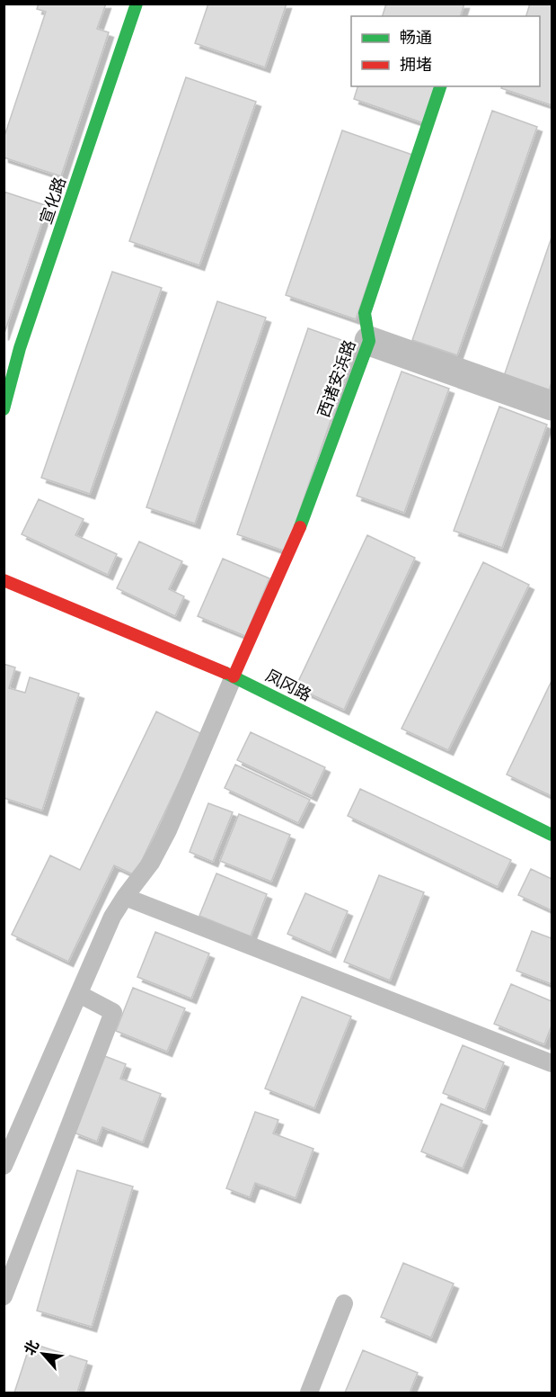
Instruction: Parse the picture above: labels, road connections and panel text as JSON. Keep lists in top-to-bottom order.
{
  "streets": {
    "street": ["宣化路", "西诸安浜路", "凤冈路"]
  },
  "crossings": [
    ["西诸安浜路", "凤冈路"]
  ],
  "legend": ["畅通", "拥堵"],
  "north": "top left"
}
